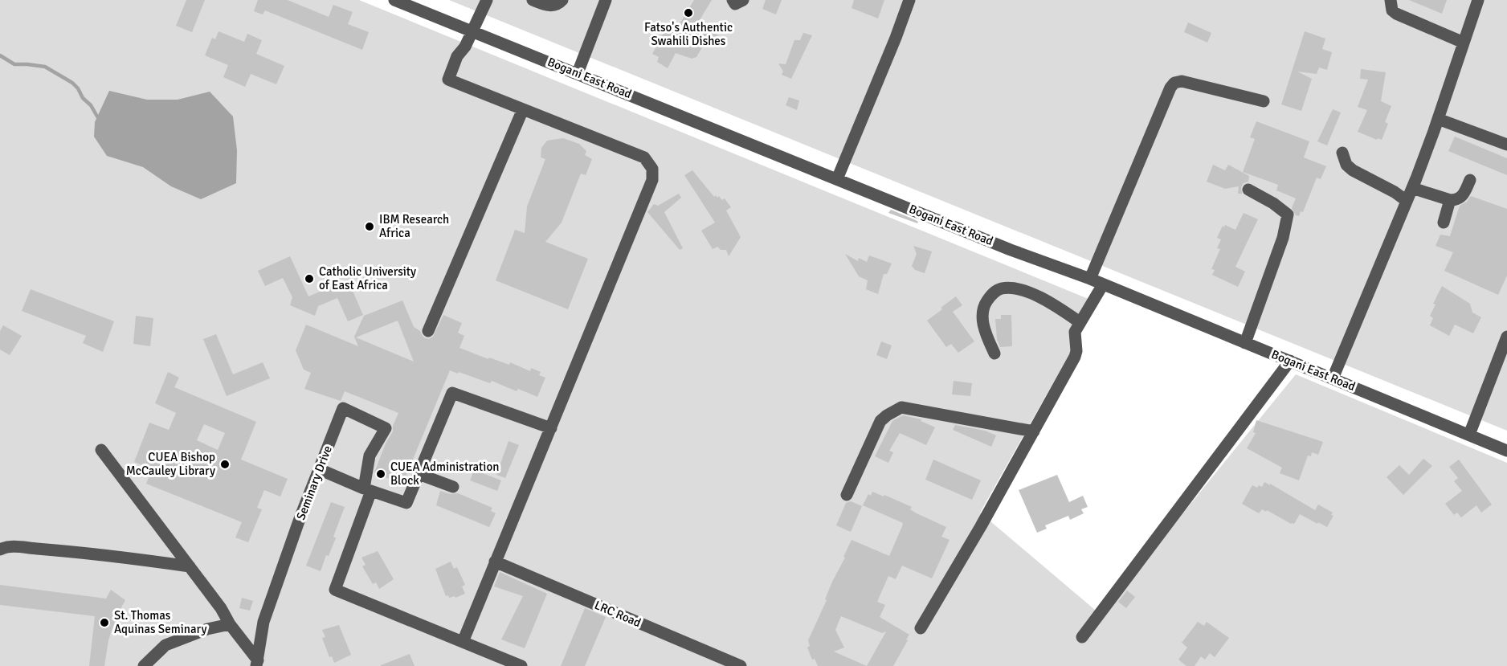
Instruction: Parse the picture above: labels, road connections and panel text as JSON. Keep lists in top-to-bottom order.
{
  "streets": {
    "street": ["Bogani East Road", "Seminary Drive", "LRC Road"]
  },
  "places": [
    "Fatso's Authentic Swahili Dishes",
    "IBM Research Africa",
    "Catholic University of East Africa",
    "CUEA Bishop McCauley Library",
    "CUEA Administration Block",
    "St. Thomas Aquinas Seminary"
  ]
}
